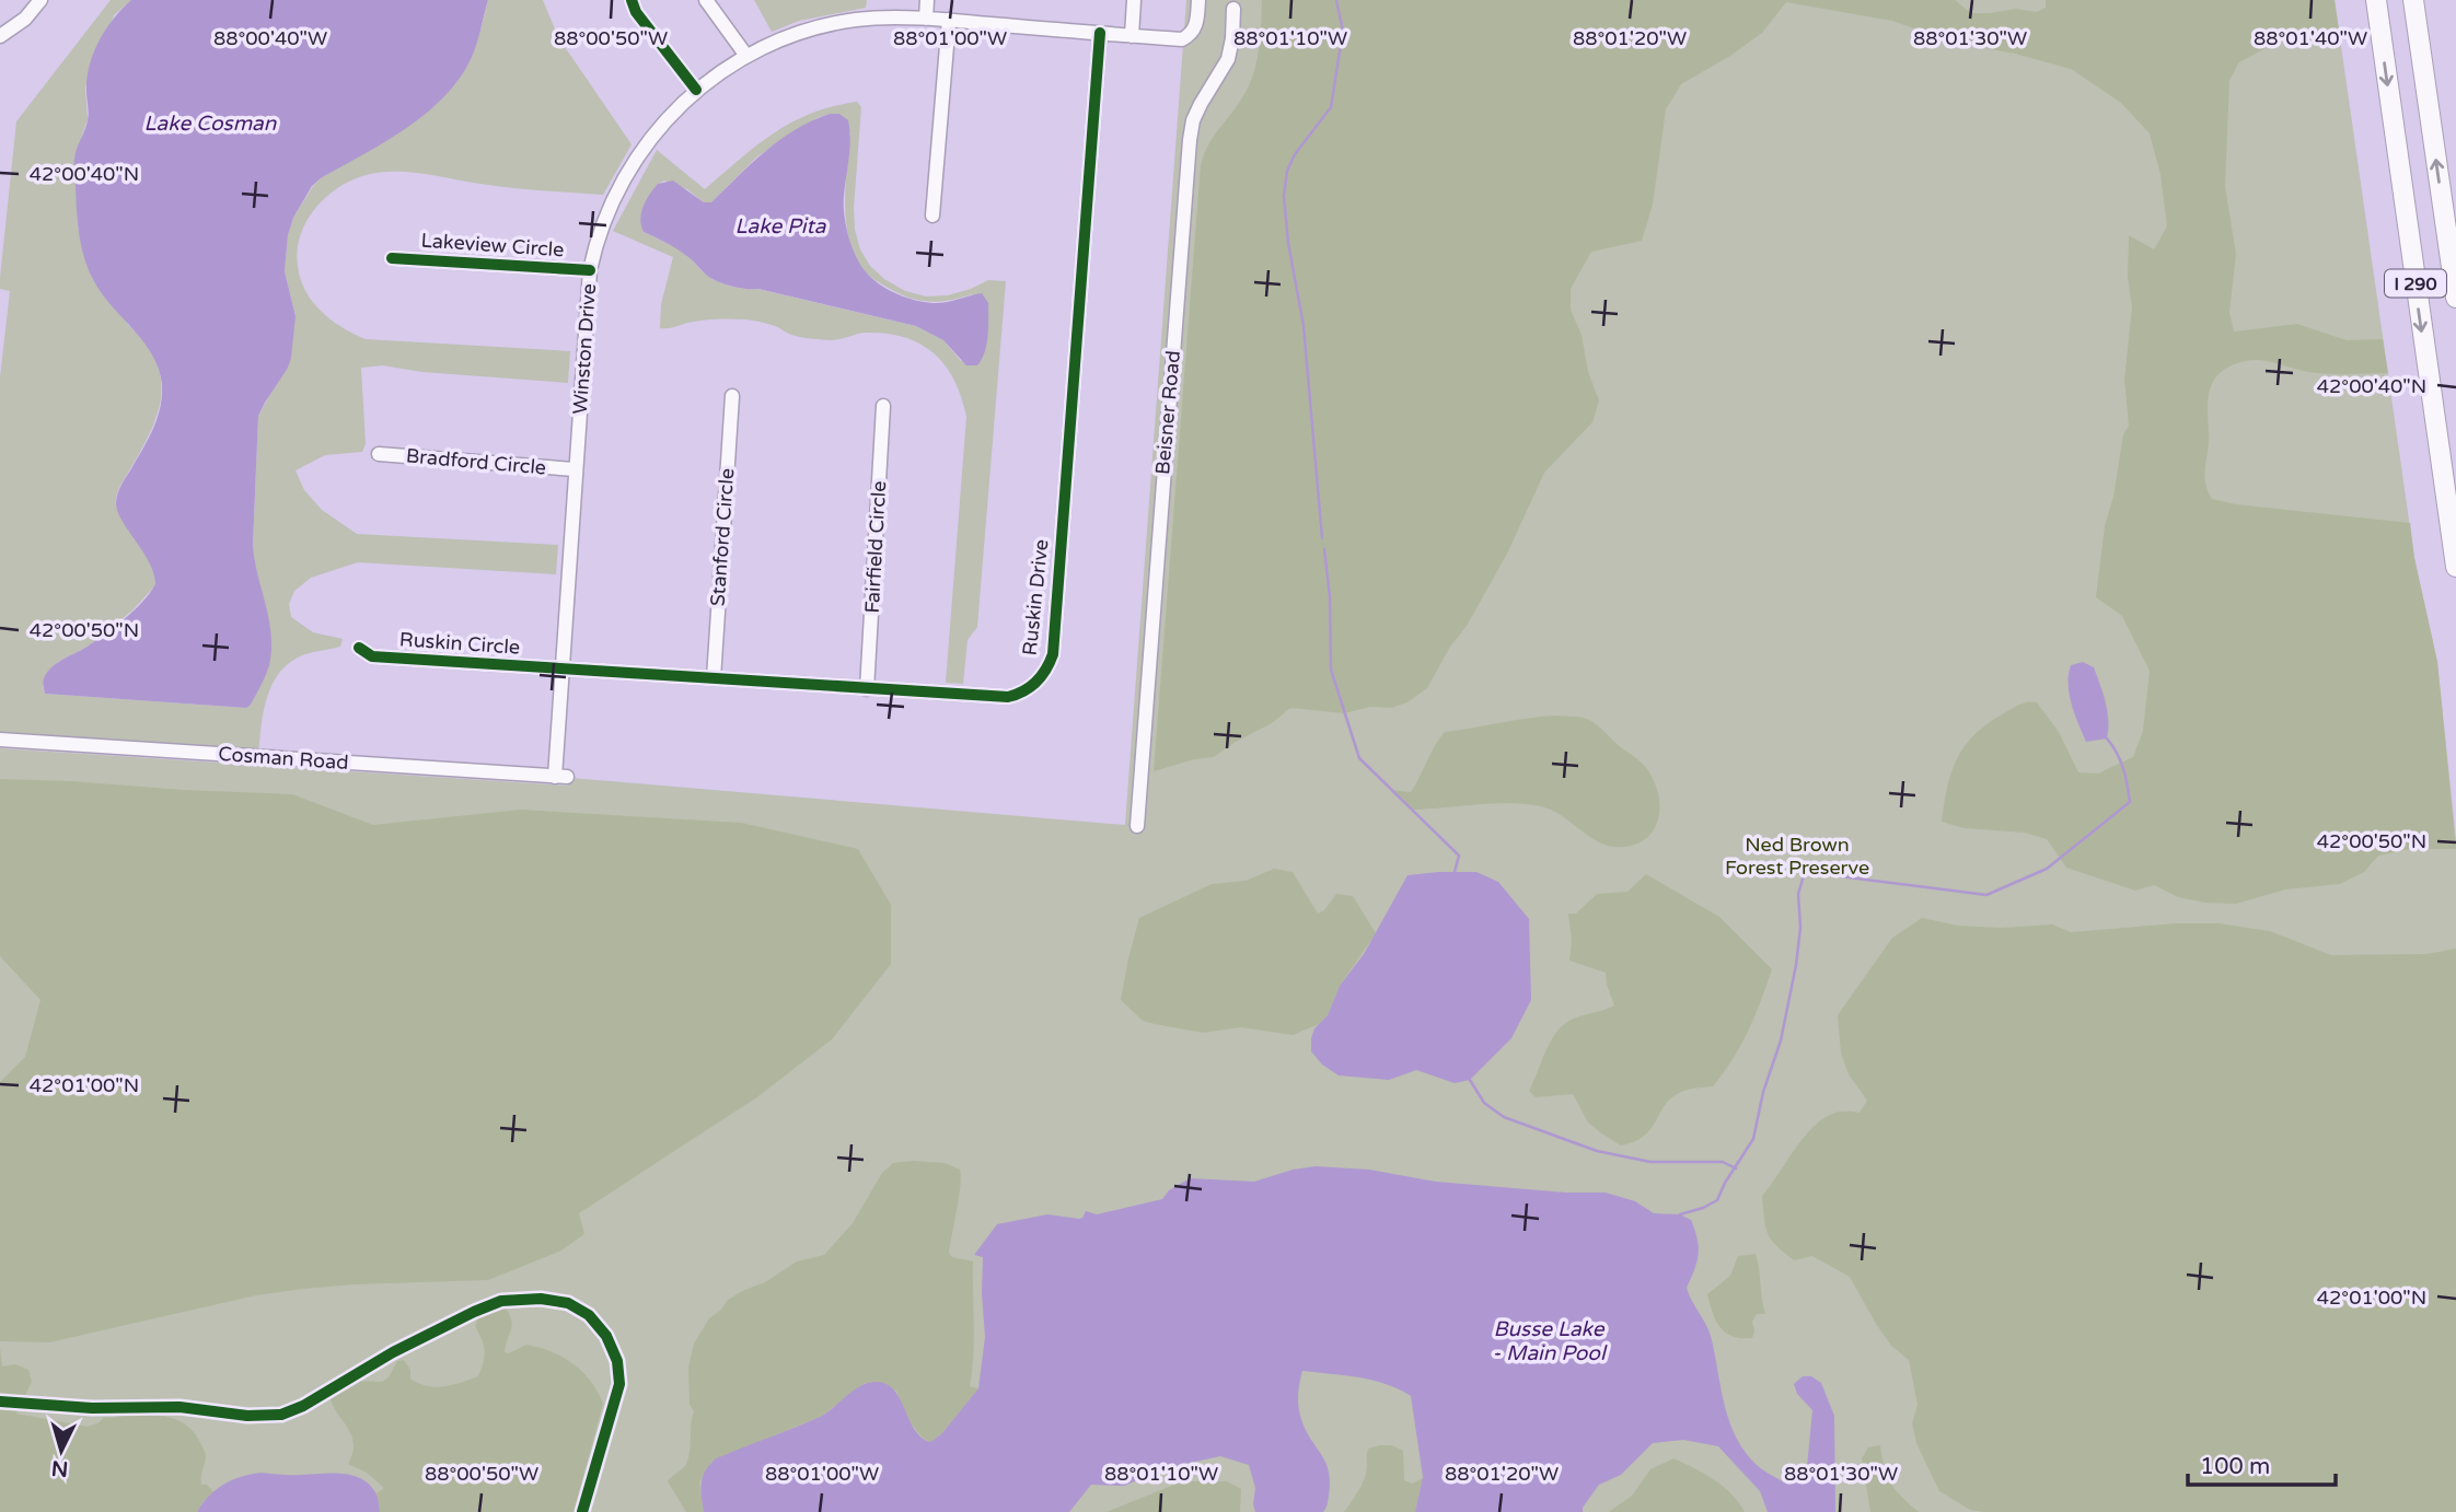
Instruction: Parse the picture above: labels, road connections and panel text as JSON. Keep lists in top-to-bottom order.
{
  "streets": {
    "highway": ["I 290"],
    "street": [
      "Lakeview Circle",
      "Winston Drive",
      "Beisner Road",
      "Bradford Circle",
      "Stanford Circle",
      "Fairfield Circle",
      "Ruskin Drive",
      "Ruskin Circle",
      "Cosman Road"
    ]
  },
  "crossings": [
    ["Lakeview Circle", "Winston Drive"],
    ["Winston Drive", "Bradford Circle"],
    ["Winston Drive", "Ruskin Drive"],
    ["Winston Drive", "Ruskin Circle"],
    ["Winston Drive", "Cosman Road"],
    ["Stanford Circle", "Ruskin Drive"],
    ["Fairfield Circle", "Ruskin Drive"],
    ["Ruskin Drive", "Ruskin Circle"]
  ],
  "water": ["Lake Cosman", "Lake Pita", "Busse Lake - Main Pool"],
  "parks": ["Ned Brown Forest Preserve"],
  "scale_bar": "100 m",
  "north": "bottom",
  "coordinates": [
    "88°00'40\"W",
    "88°00'50\"W",
    "88°01'00\"W",
    "88°01'10\"W",
    "88°01'20\"W",
    "88°01'30\"W",
    "88°01'40\"W",
    "42°00'40\"N",
    "42°00'50\"N",
    "42°01'00\"N"
  ]
}
